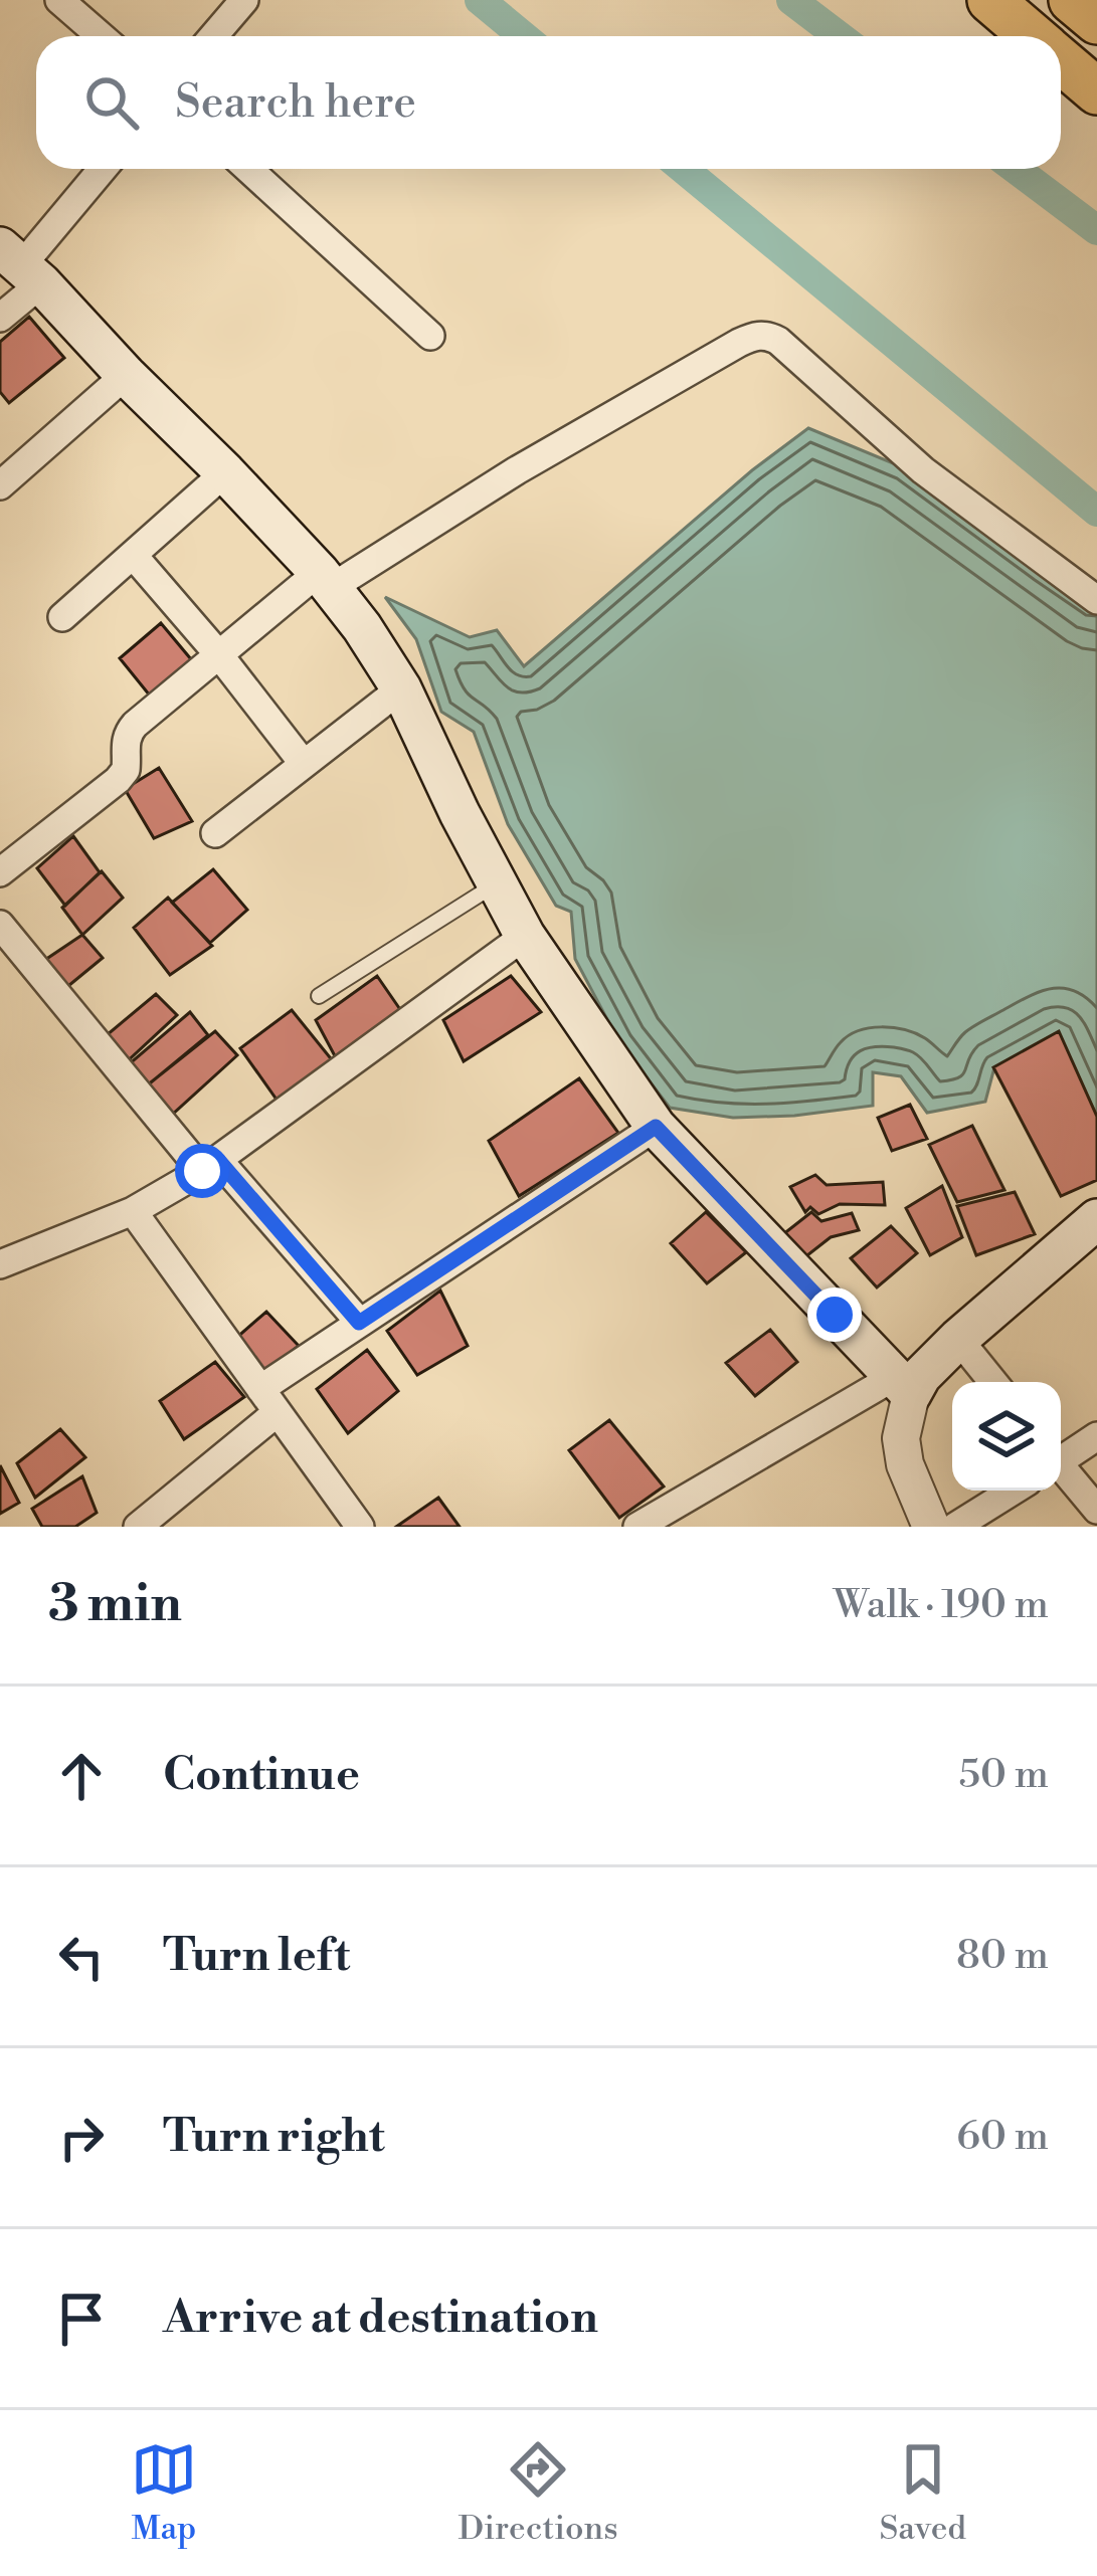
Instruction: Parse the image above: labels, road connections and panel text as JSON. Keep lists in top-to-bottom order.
{
  "page": {
    "search": "Search here",
    "heading": ["3 min", "Walk · 190 m"],
    "list": [
      ["Continue", "50 m"],
      ["Turn left", "80 m"],
      ["Turn right", "60 m"],
      "Arrive at destination"
    ],
    "nav": ["Map", "Directions", "Saved"]
  }
}
